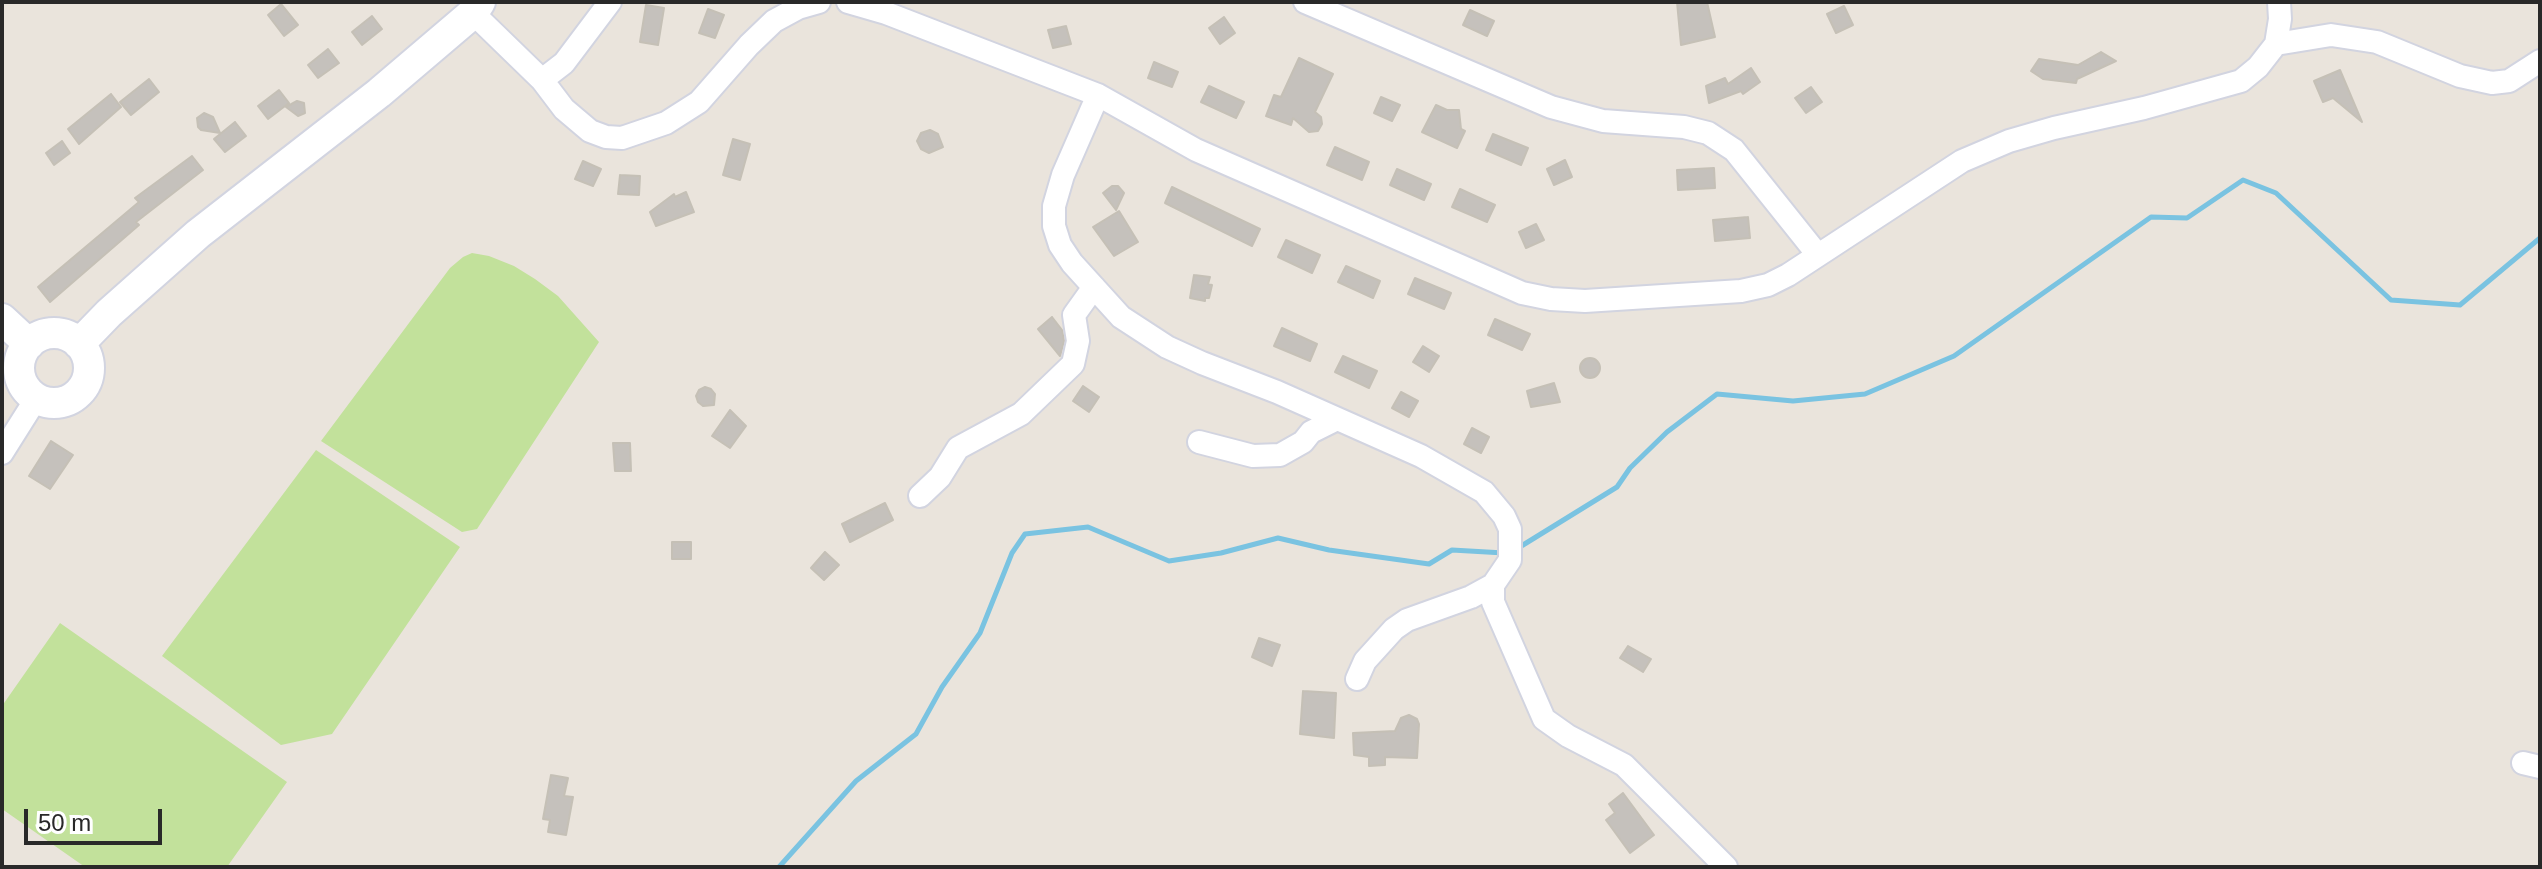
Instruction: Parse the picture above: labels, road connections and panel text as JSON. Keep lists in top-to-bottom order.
{
  "scale_bar": "50 m"
}
